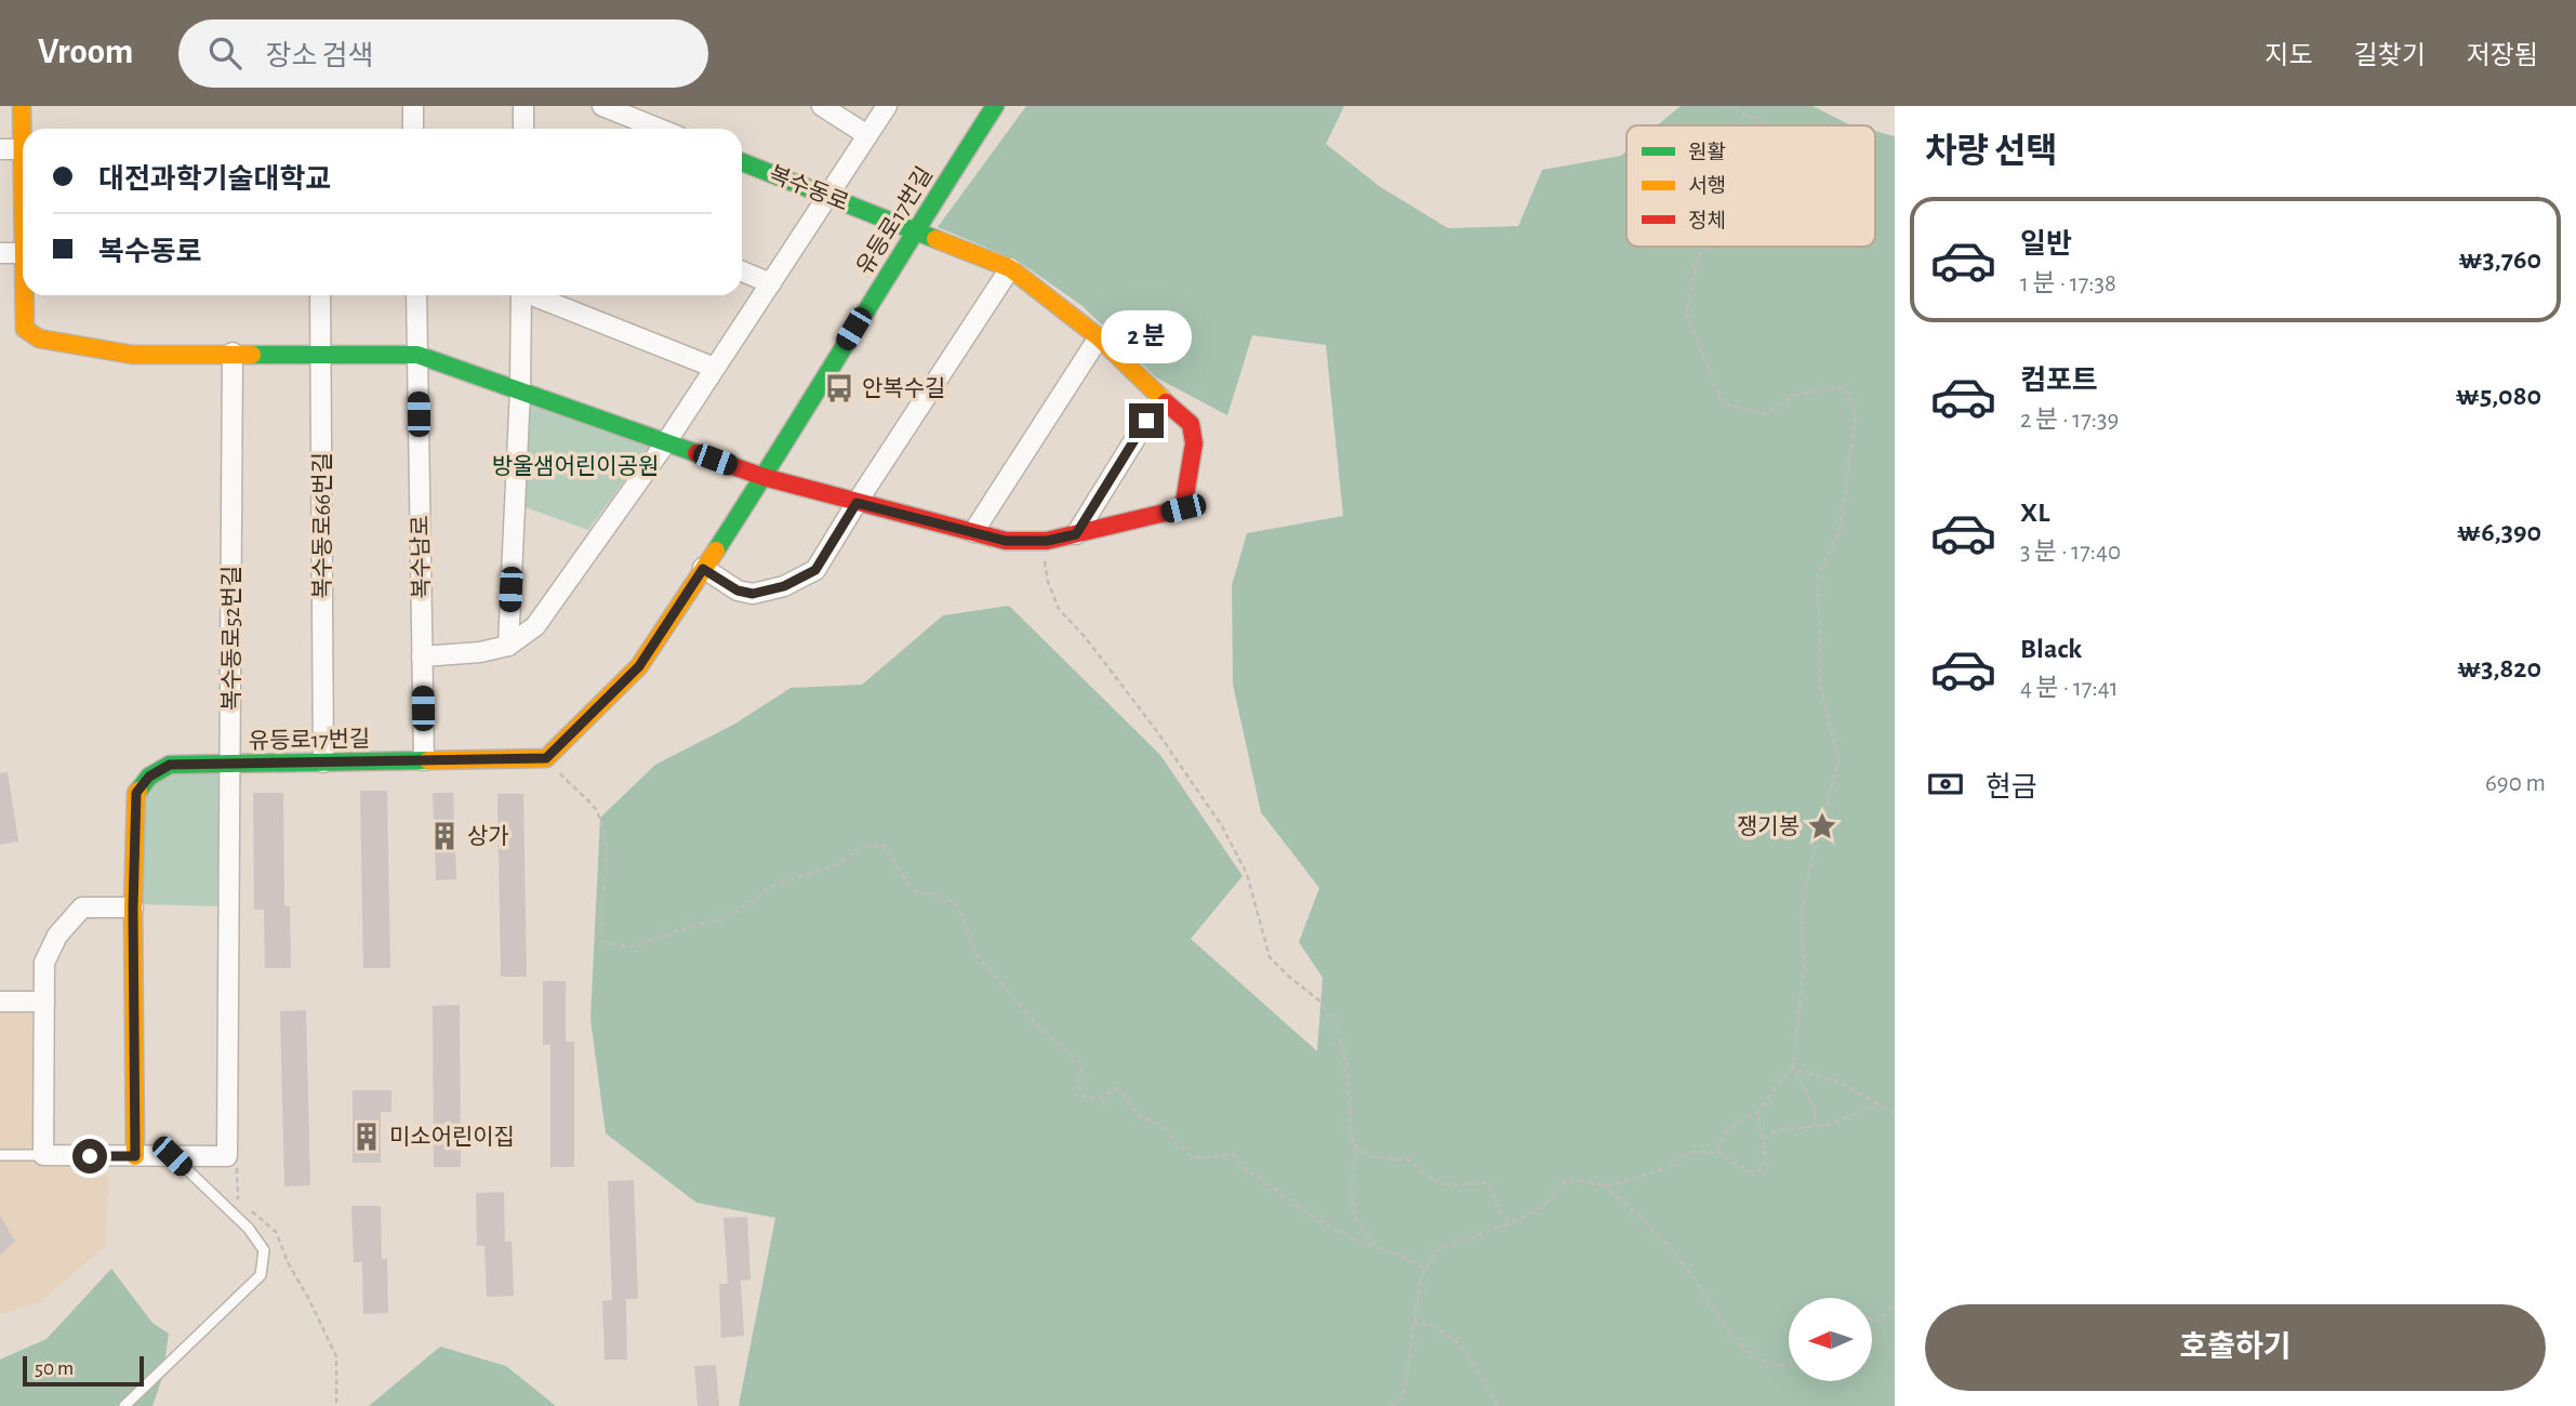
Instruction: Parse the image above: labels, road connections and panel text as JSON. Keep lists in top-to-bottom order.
{
  "streets": {
    "street": [
      "복수동로",
      "유등로17번길",
      "복수동로66번길",
      "복수남로",
      "복수동로52번길"
    ]
  },
  "crossings": [
    ["복수동로", "유등로17번길"],
    ["유등로17번길", "복수동로66번길"],
    ["유등로17번길", "복수남로"],
    ["유등로17번길", "복수동로52번길"]
  ],
  "parks": ["방울샘어린이공원"],
  "places": {
    "bus stop": ["안복수길"],
    "place": ["쟁기봉"],
    "building": ["상가", "미소어린이집"]
  },
  "legend": ["원활", "서행", "정체"],
  "scale_bar": "50 m",
  "north": "left",
  "page": {
    "header": "Vroom",
    "search": "장소 검색",
    "nav": ["지도", "길찾기", "저장됨"],
    "heading": "차량 선택",
    "banner": ["대전과학기술대학교", "복수동로"],
    "list": [
      {
        "name": "일반",
        "note": "1 분 · 17:38",
        "value": "₩3,760"
      },
      {
        "name": "컴포트",
        "note": "2 분 · 17:39",
        "value": "₩5,080"
      },
      {
        "name": "XL",
        "note": "3 분 · 17:40",
        "value": "₩6,390"
      },
      {
        "name": "Black",
        "note": "4 분 · 17:41",
        "value": "₩3,820"
      }
    ],
    "bubble": "2 분",
    "pay": ["현금", "690 m"],
    "buttons": "호출하기",
    "scale": "50 m"
  }
}
